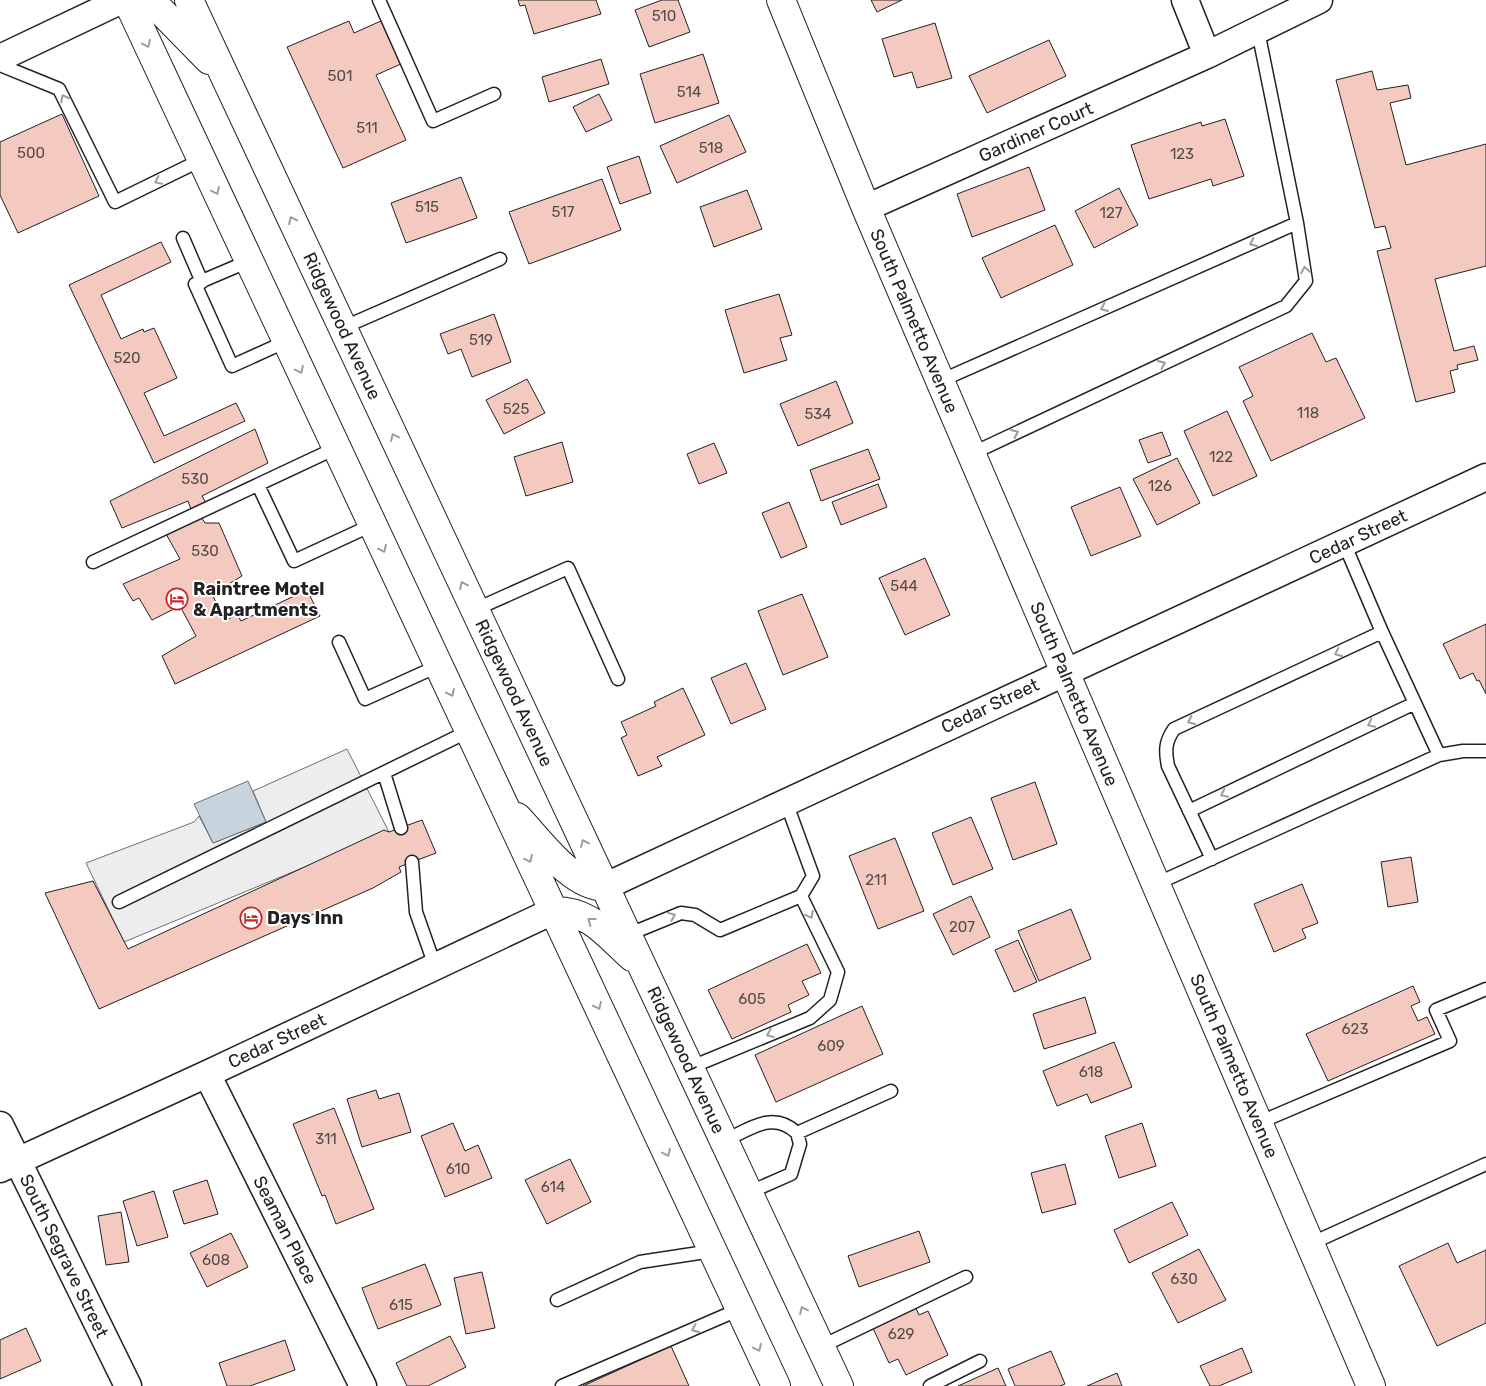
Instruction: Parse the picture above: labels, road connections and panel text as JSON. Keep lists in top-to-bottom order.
{
  "streets": {
    "main road": ["South Palmetto Avenue", "Ridgewood Avenue"],
    "street": [
      "Gardiner Court",
      "Cedar Street",
      "Seaman Place",
      "South Segrave Street"
    ]
  },
  "crossings": [
    ["Gardiner Court", "South Palmetto Avenue"],
    ["South Palmetto Avenue", "Cedar Street"],
    ["Ridgewood Avenue", "Cedar Street"],
    ["Cedar Street", "Seaman Place"],
    ["Cedar Street", "South Segrave Street"]
  ],
  "places": {
    "hotel": ["Raintree Motel & Apartments", "Days Inn"]
  },
  "house_numbers": [
    "510",
    "501",
    "514",
    "511",
    "518",
    "500",
    "123",
    "515",
    "517",
    "127",
    "519",
    "520",
    "525",
    "118",
    "534",
    "122",
    "530",
    "126",
    "530",
    "544",
    "211",
    "207",
    "605",
    "623",
    "609",
    "618",
    "311",
    "610",
    "614",
    "608",
    "630",
    "615",
    "629"
  ]
}
